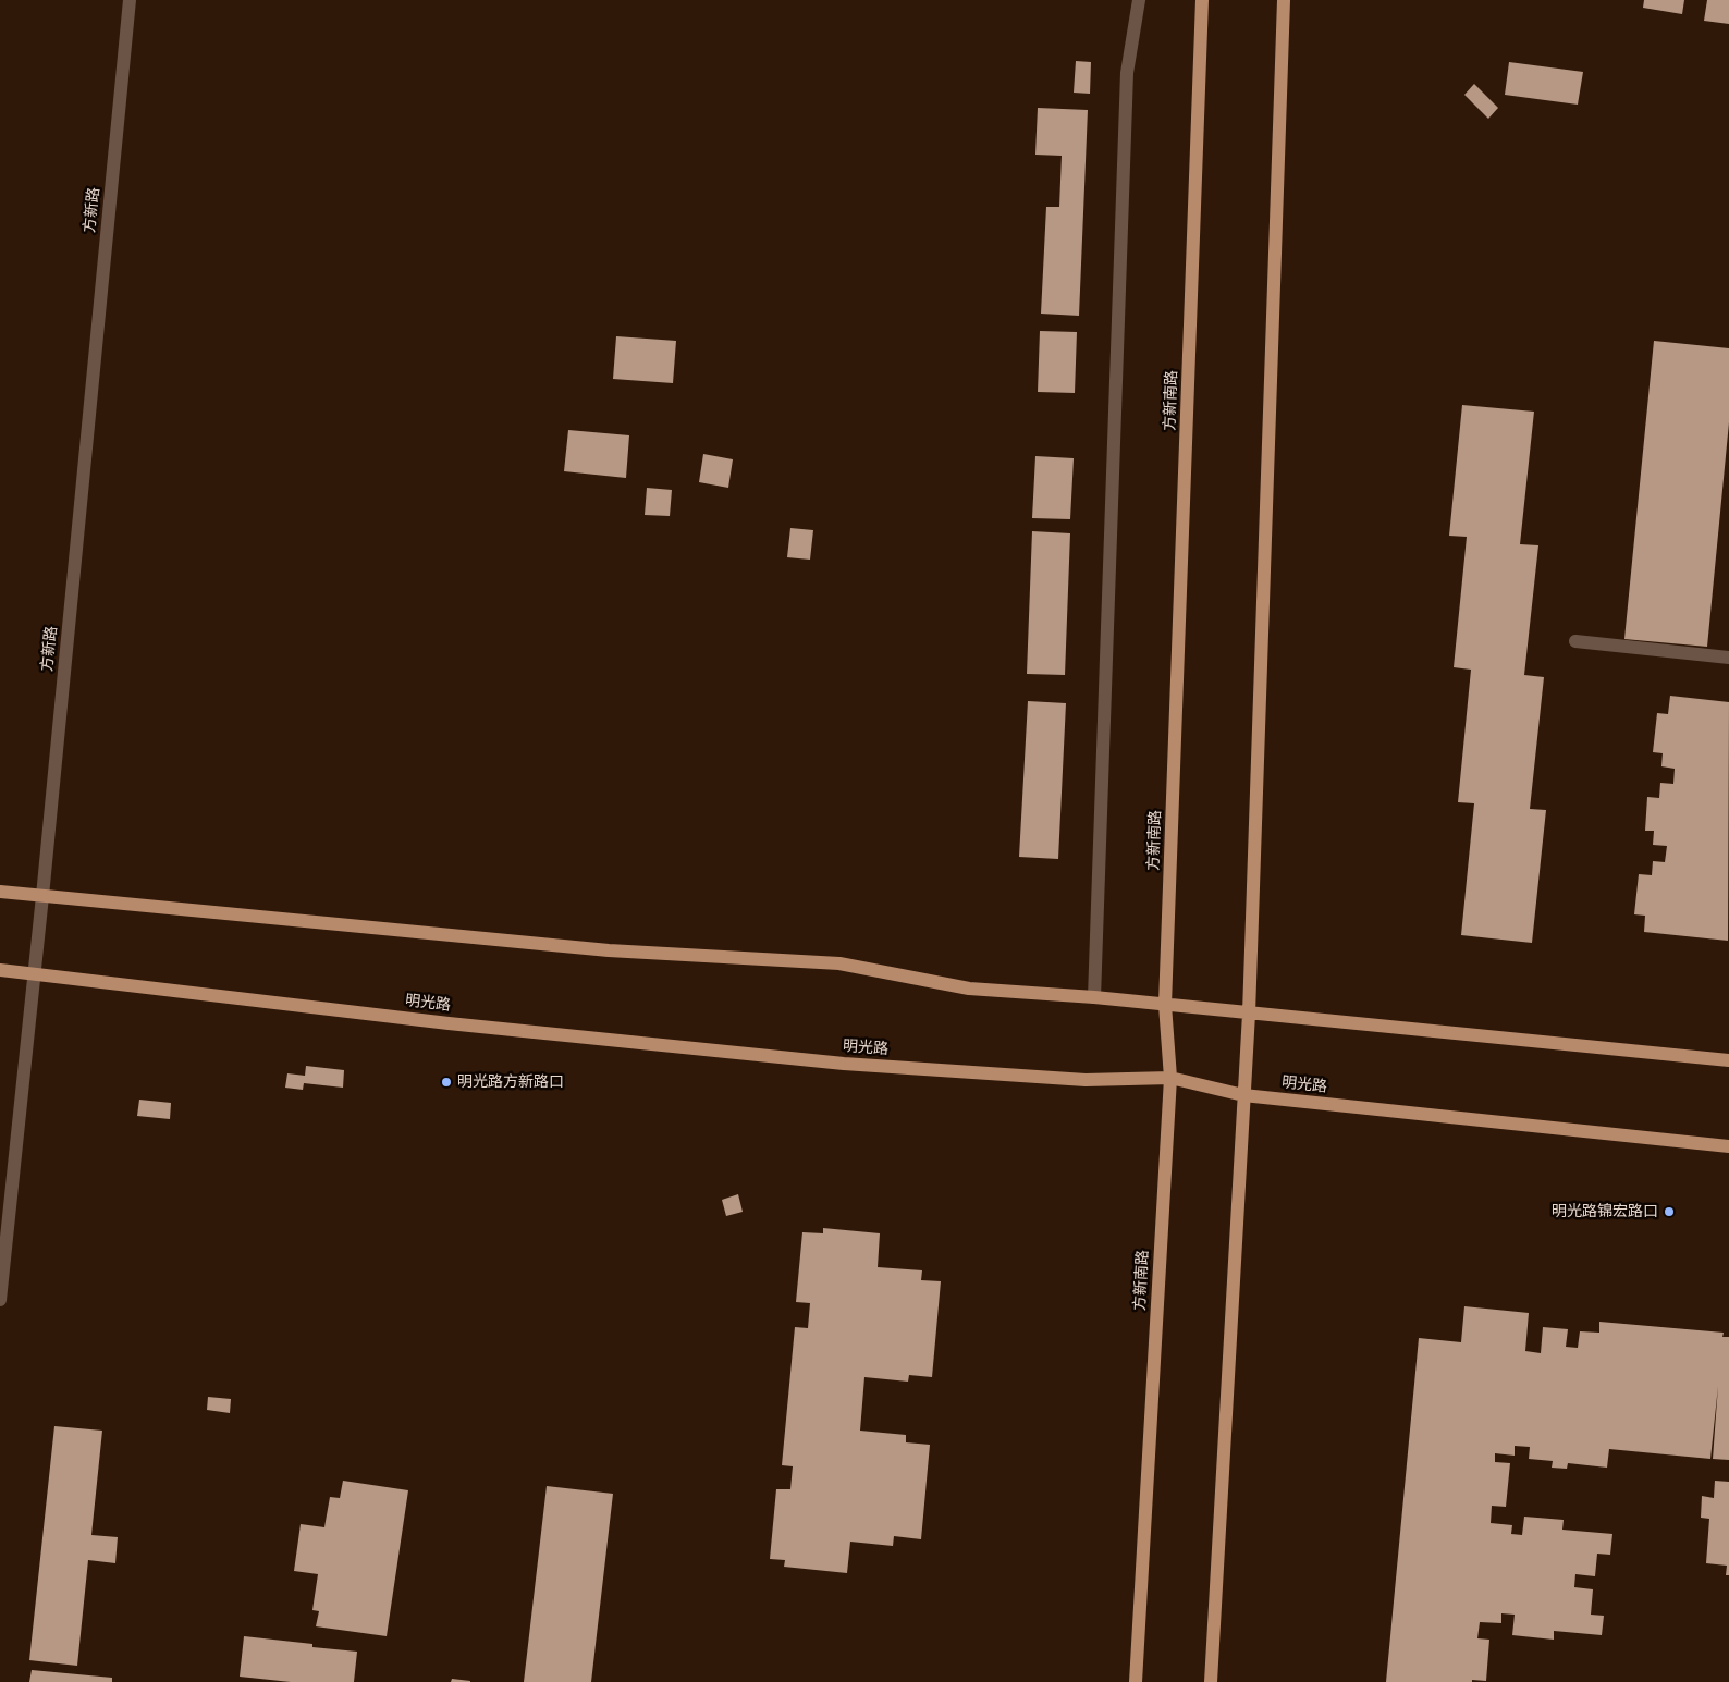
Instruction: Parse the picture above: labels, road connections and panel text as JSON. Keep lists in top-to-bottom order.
{
  "streets": {
    "main road": ["方新南路", "明光路"],
    "street": ["方新路"]
  },
  "crossings": [
    ["方新路", "明光路"],
    ["方新南路", "明光路"]
  ],
  "places": ["明光路方新路口", "明光路锦宏路口"]
}
